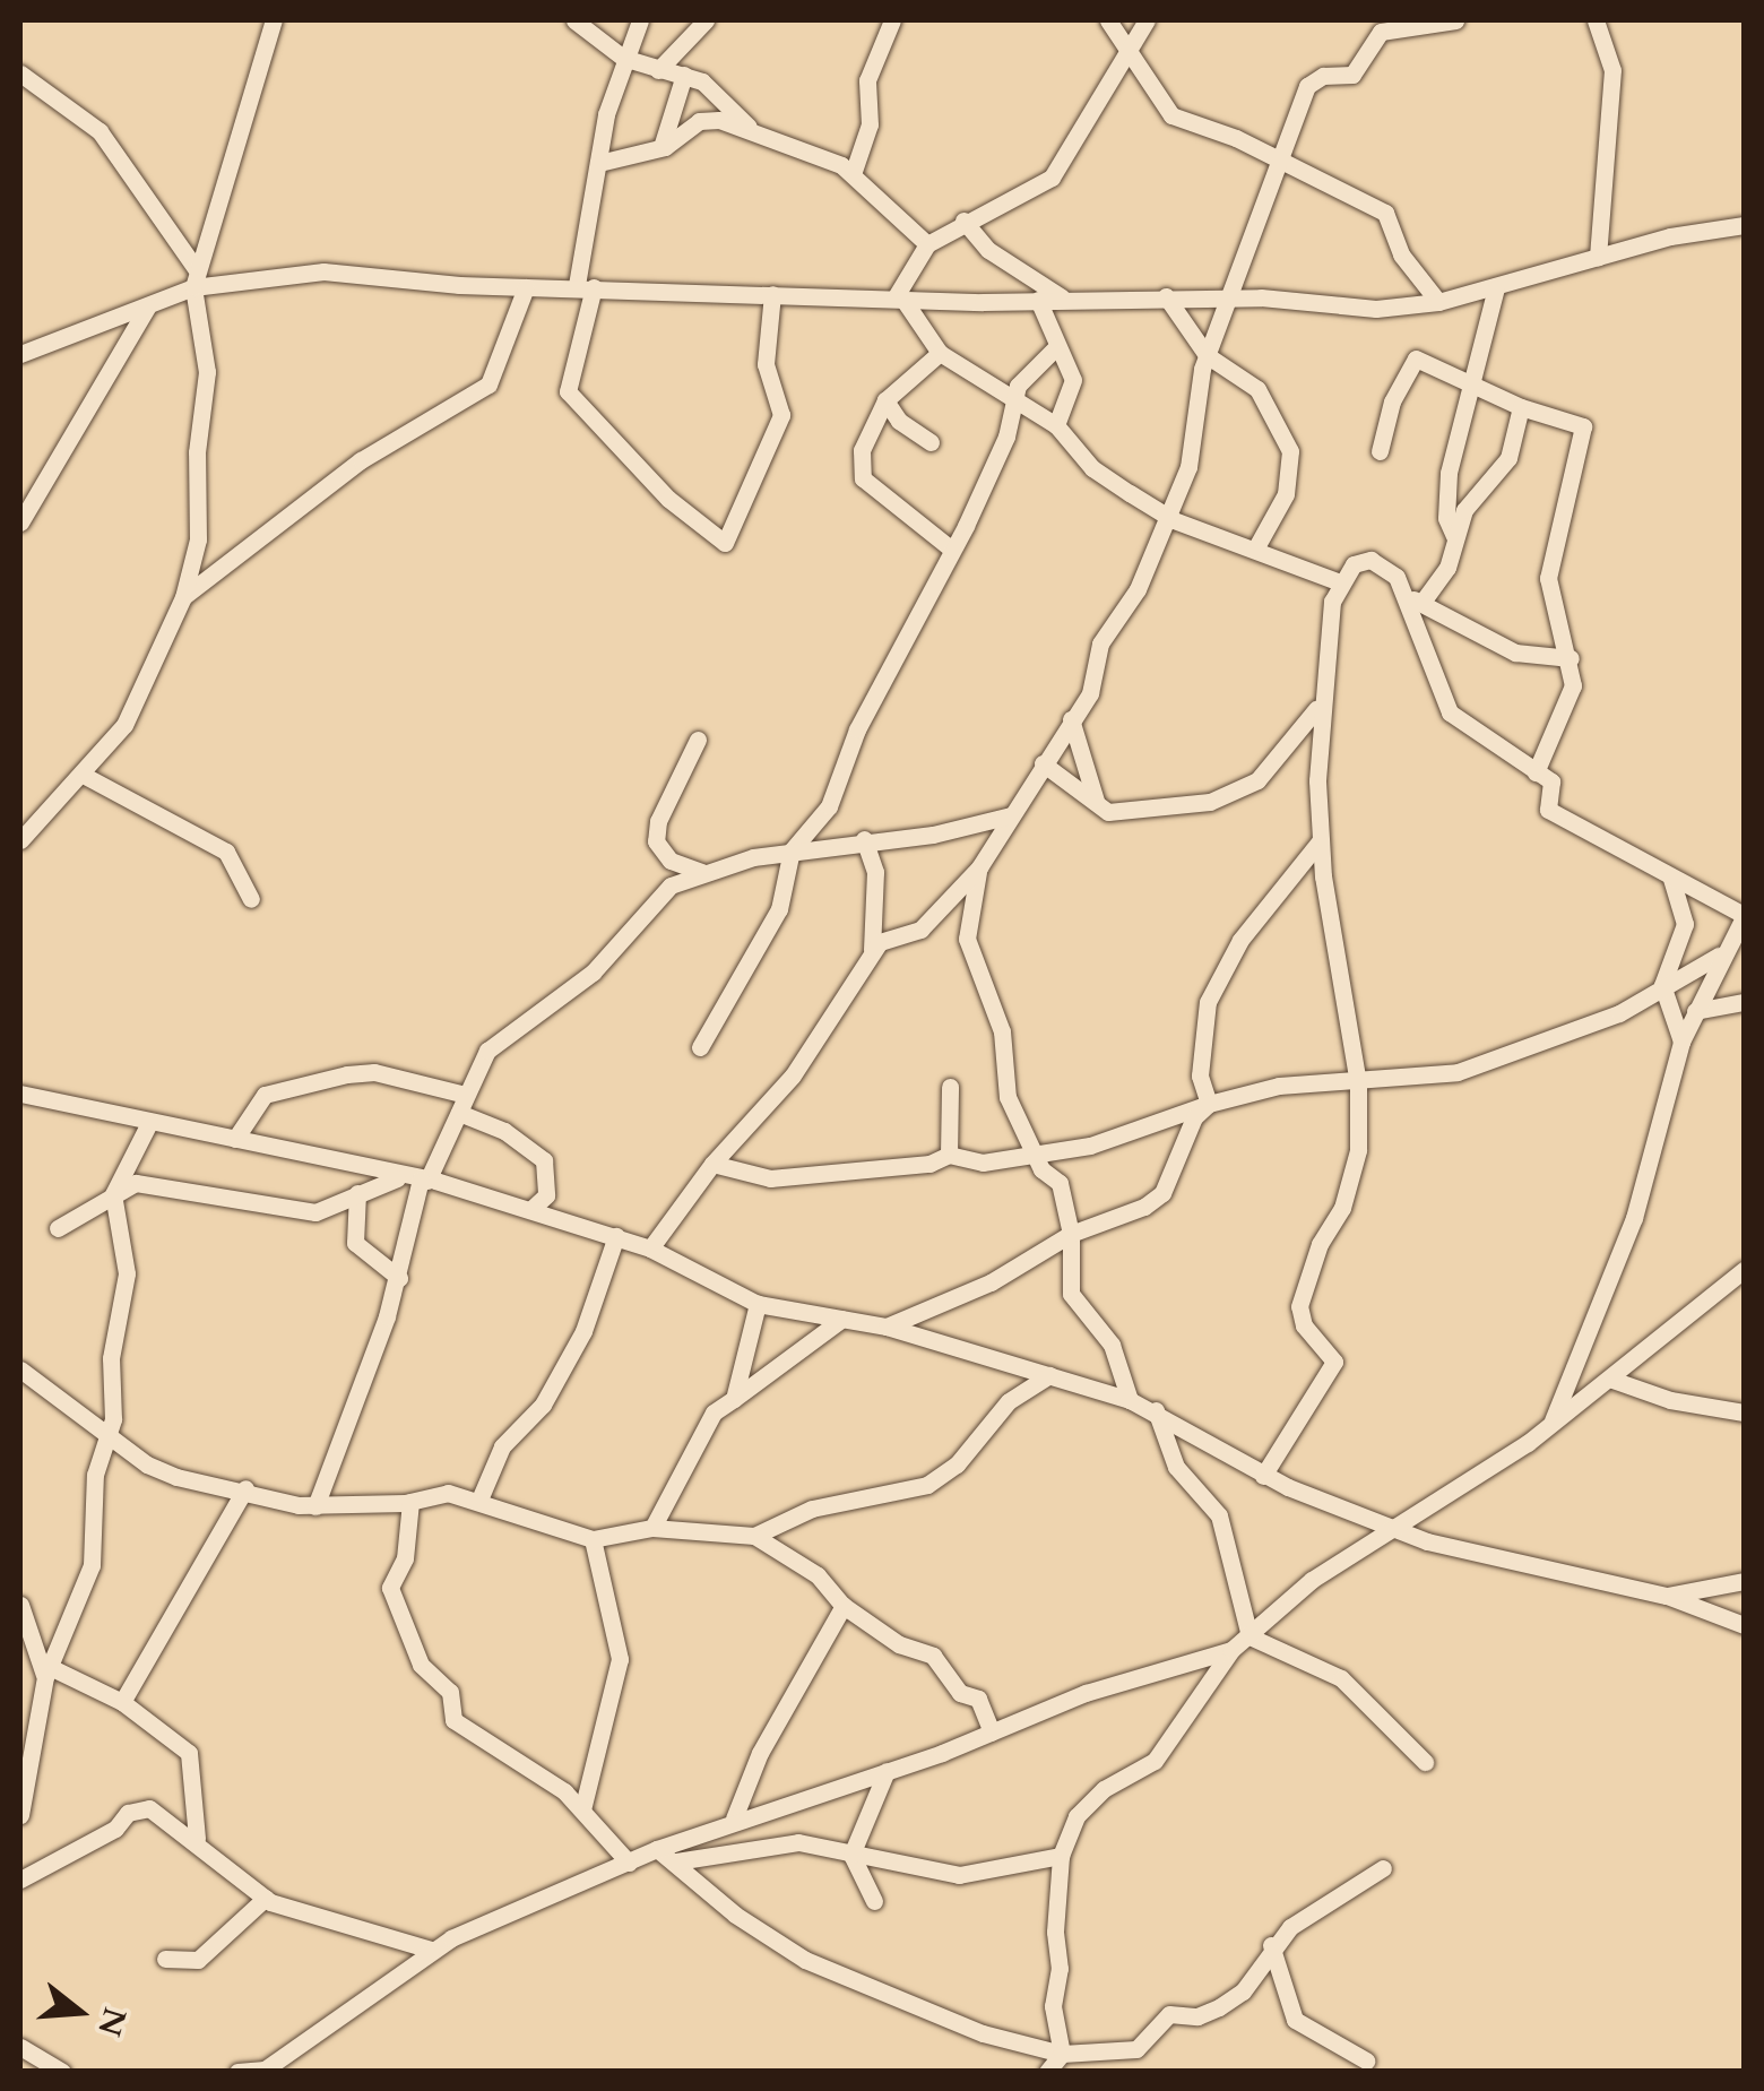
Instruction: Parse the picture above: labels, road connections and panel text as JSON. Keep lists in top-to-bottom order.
{
  "north": "right"
}
